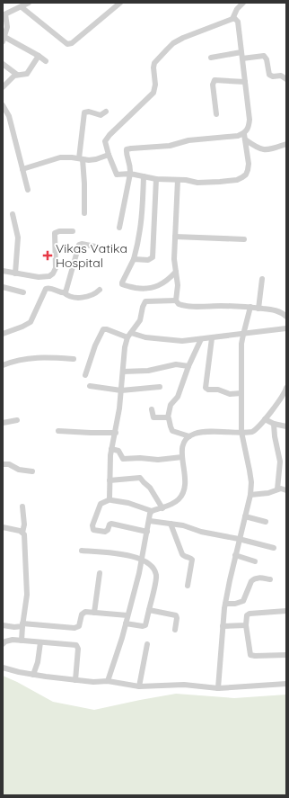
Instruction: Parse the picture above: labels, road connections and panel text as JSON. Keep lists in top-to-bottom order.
{
  "places": {
    "health": ["Vikas Vatika Hospital"]
  }
}
